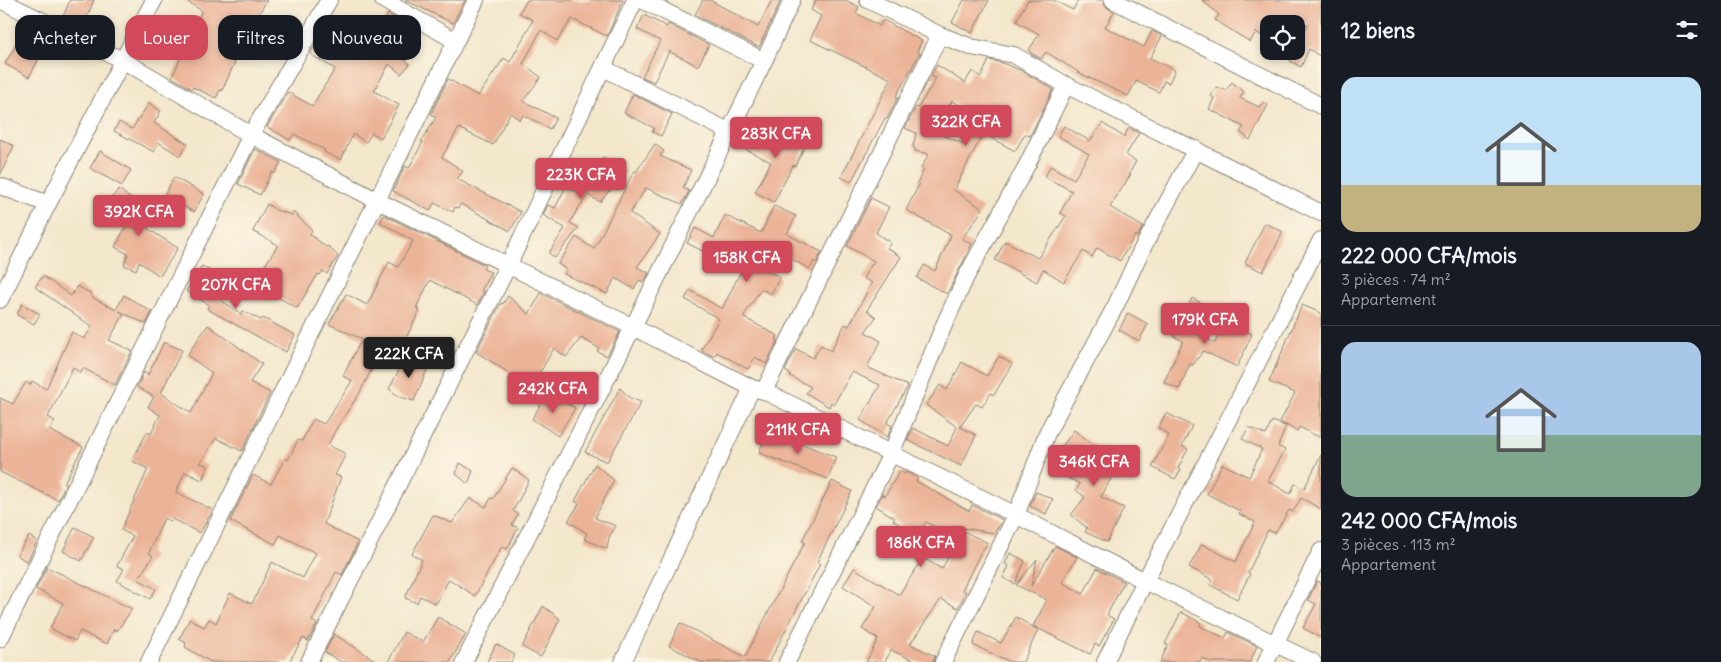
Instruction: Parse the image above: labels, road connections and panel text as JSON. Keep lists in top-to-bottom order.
{
  "page": {
    "heading": "12 biens",
    "chip": [
      "Acheter",
      "Louer",
      "Filtres",
      "Nouveau"
    ],
    "list": [
      {
        "name": "222 000 CFA/mois",
        "note": "3 pièces · 74 m² · Appartement"
      },
      {
        "name": "242 000 CFA/mois",
        "note": "3 pièces · 113 m² · Appartement"
      }
    ],
    "price": [
      "322K CFA",
      "283K CFA",
      "223K CFA",
      "392K CFA",
      "158K CFA",
      "207K CFA",
      "179K CFA",
      "222K CFA",
      "242K CFA",
      "211K CFA",
      "346K CFA",
      "186K CFA"
    ]
  }
}
